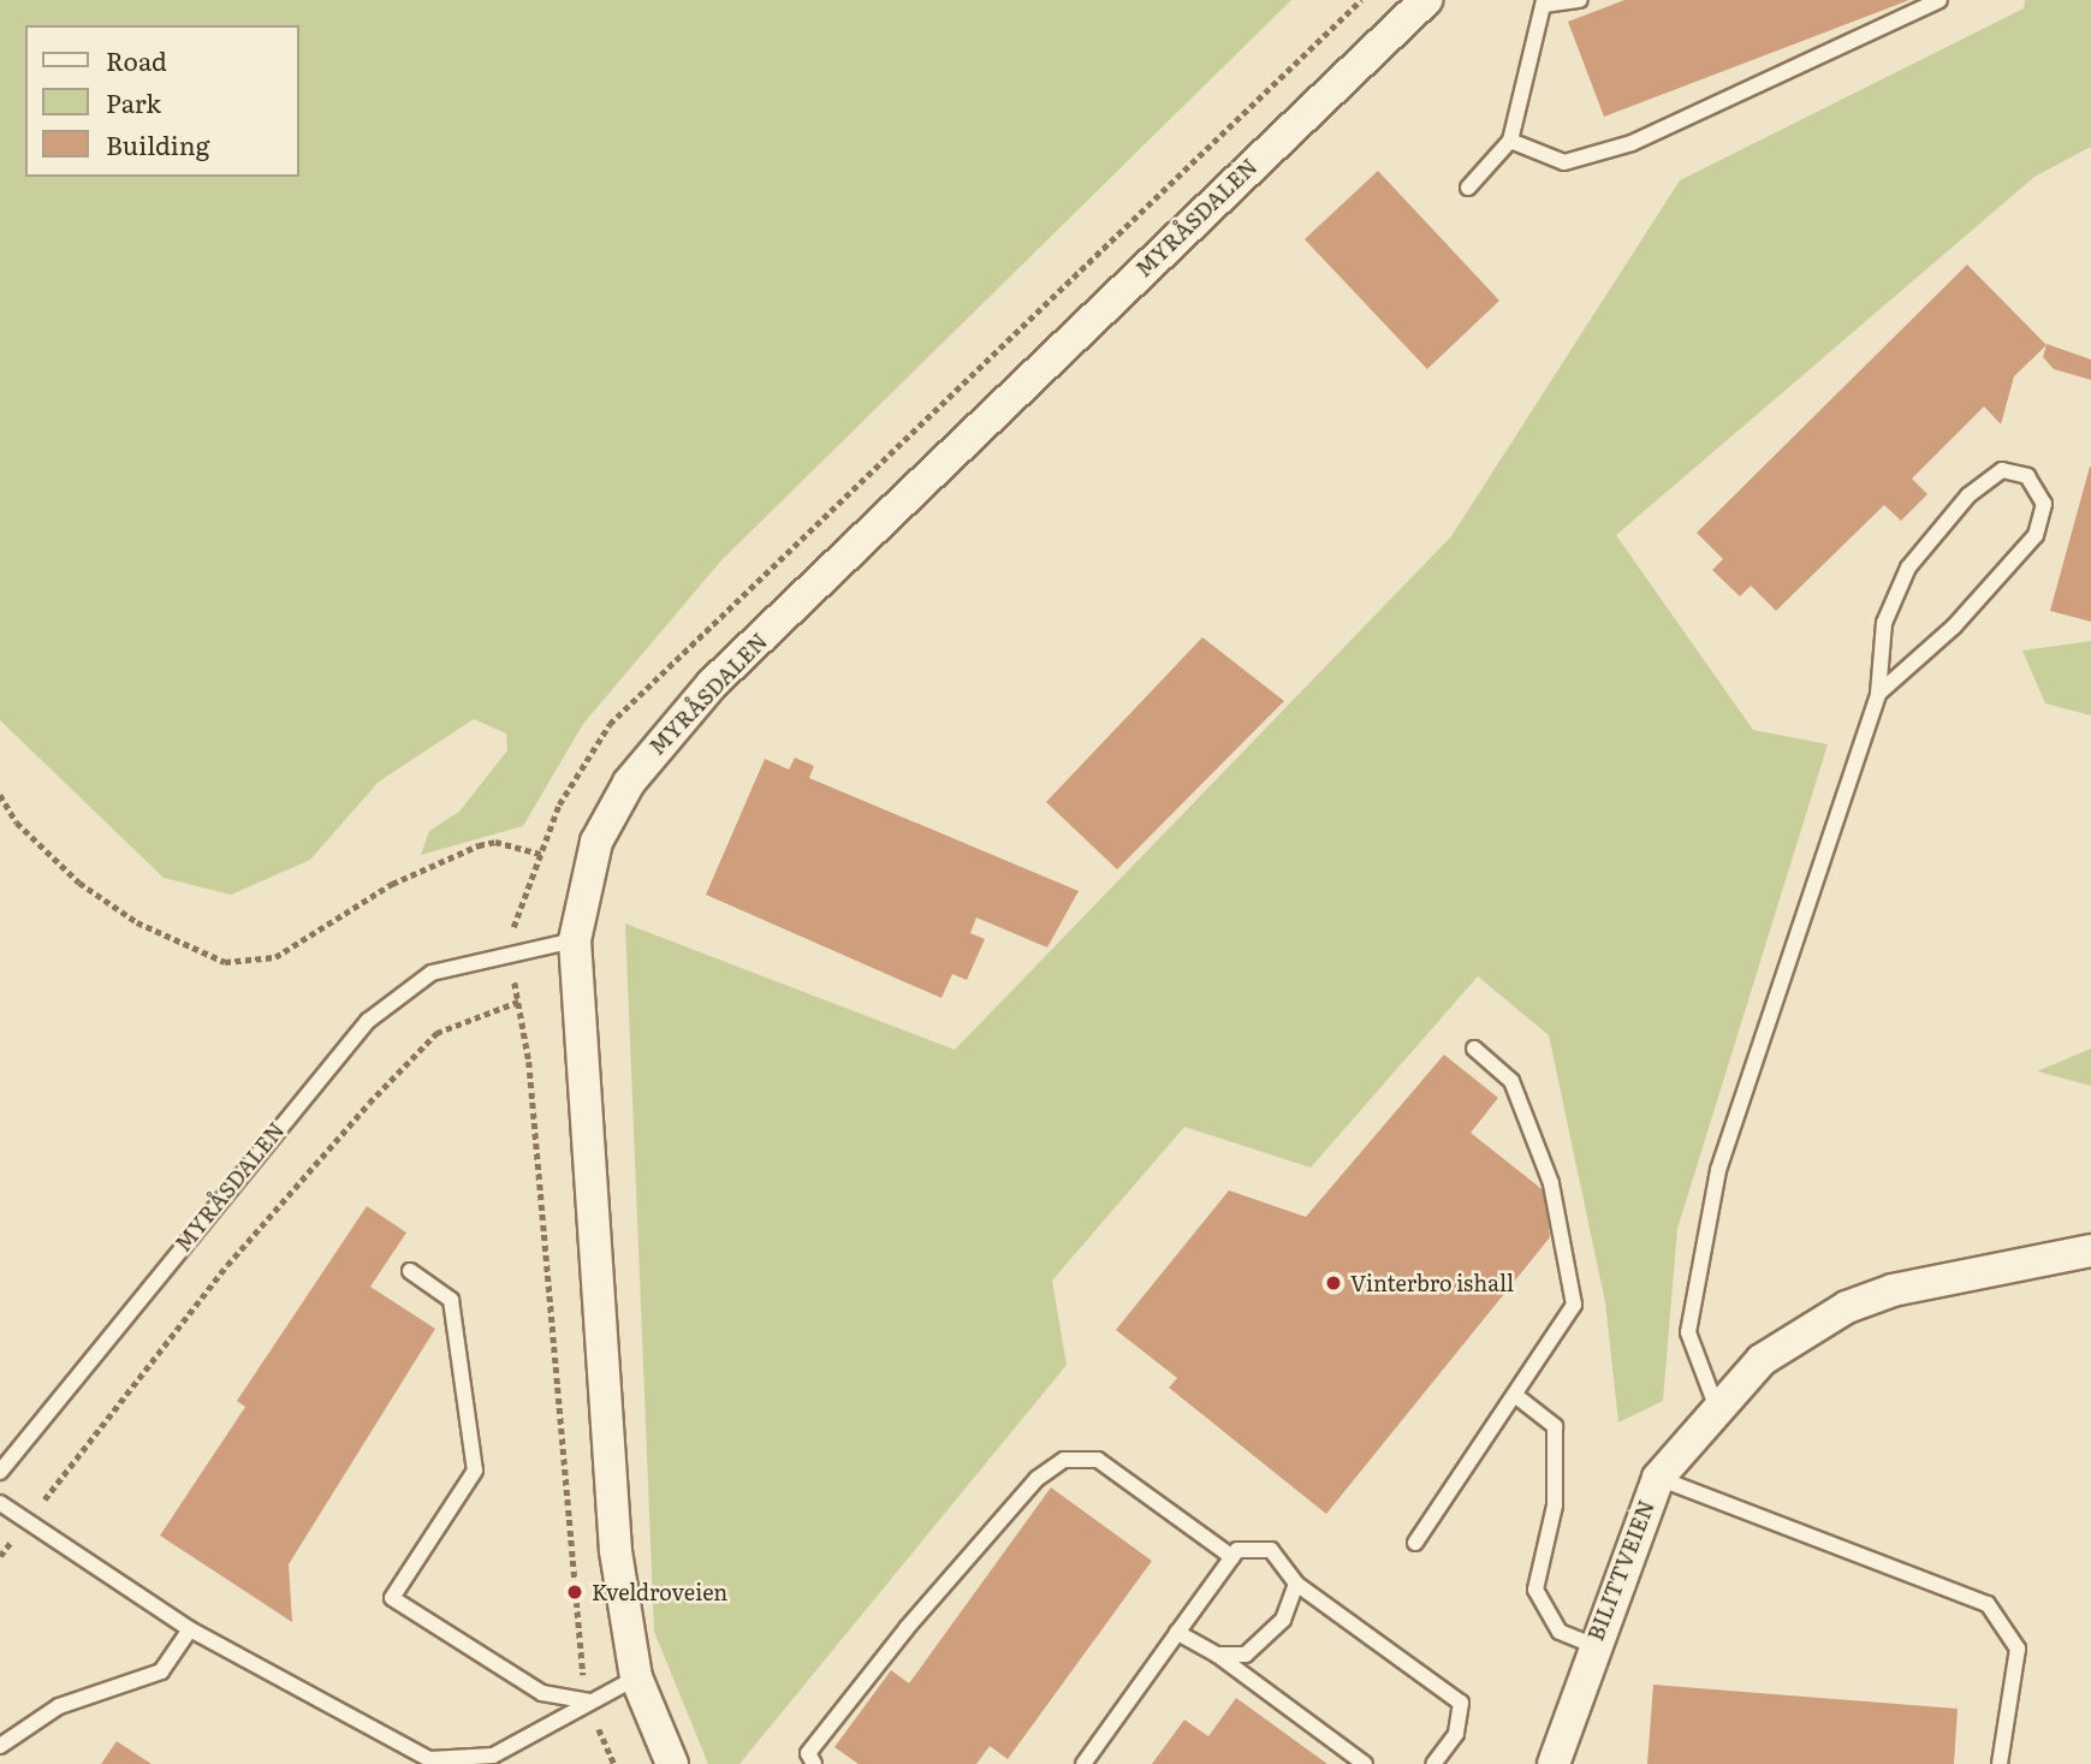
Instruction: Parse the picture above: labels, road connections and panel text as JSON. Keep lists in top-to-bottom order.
{
  "streets": {
    "street": ["MYRÅSDALEN", "BILITTVEIEN"]
  },
  "places": ["Vinterbro ishall", "Kveldroveien"],
  "legend": ["Road", "Park", "Building"]
}
